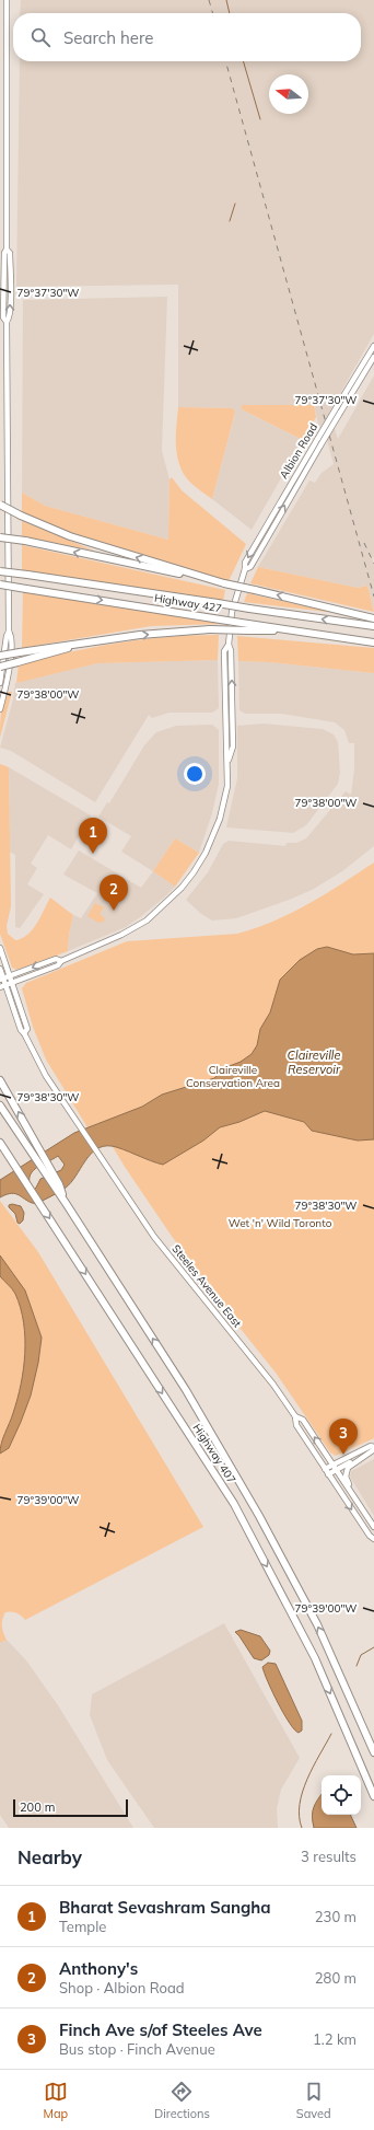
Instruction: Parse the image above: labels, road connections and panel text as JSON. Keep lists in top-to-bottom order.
{
  "streets": {
    "highway": ["Highway 427", "Highway 407"],
    "main road": ["Albion Road", "Steeles Avenue East"]
  },
  "crossings": [
    ["Albion Road", "Steeles Avenue East"]
  ],
  "water": ["Claireville Reservoir"],
  "parks": ["Claireville Conservation Area", "Wet 'n' Wild Toronto"],
  "scale_bar": "200 m",
  "north": "left",
  "page": {
    "search": "Search here",
    "pins": ["1", "2", "3"],
    "scale": "200 m",
    "heading": ["Nearby", "3 results"],
    "list": [
      {
        "mark": "1",
        "name": "Bharat Sevashram Sangha",
        "note": "Temple",
        "value": "230 m"
      },
      {
        "mark": "2",
        "name": "Anthony's",
        "note": "Shop · Albion Road",
        "value": "280 m"
      },
      {
        "mark": "3",
        "name": "Finch Ave s/of Steeles Ave",
        "note": "Bus stop · Finch Avenue",
        "value": "1.2 km"
      }
    ],
    "nav": ["Map", "Directions", "Saved"]
  },
  "coordinates": [
    "79°37'30\"W",
    "79°38'00\"W",
    "79°38'30\"W",
    "79°39'00\"W"
  ]
}
